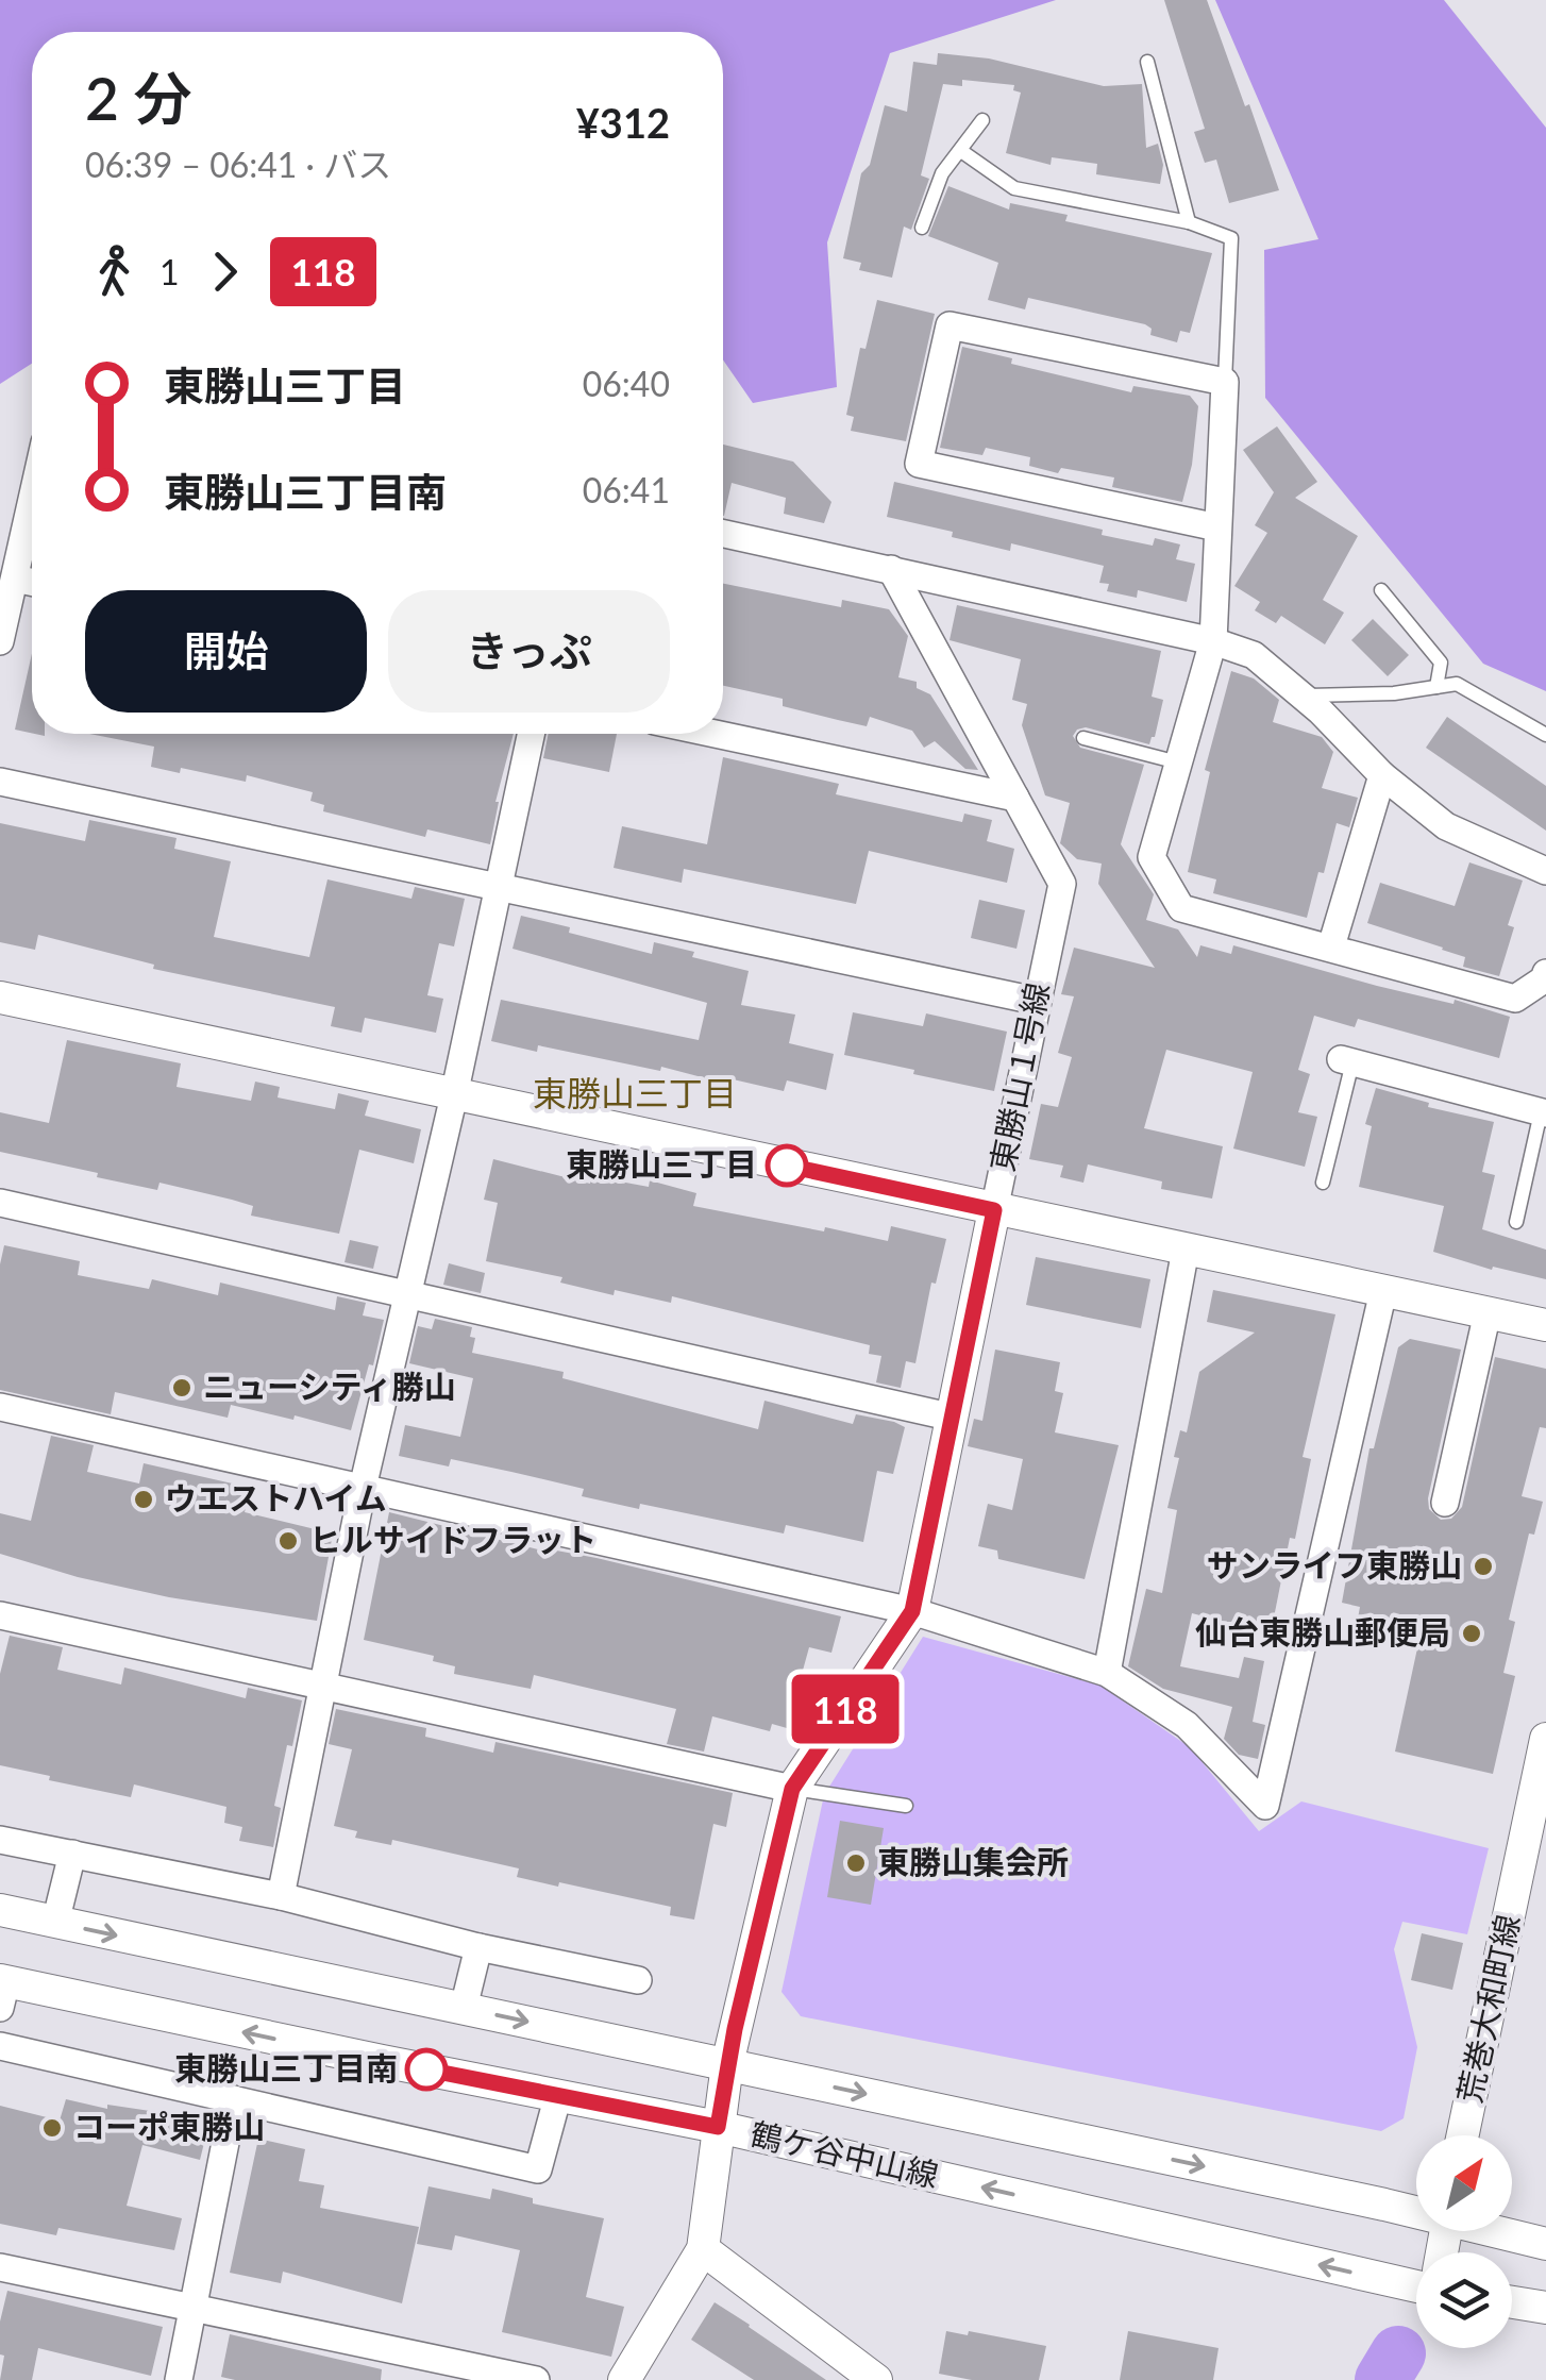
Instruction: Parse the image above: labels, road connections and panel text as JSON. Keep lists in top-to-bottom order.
{
  "streets": {
    "street": ["東勝山１号線", "荒巻大和町線", "鶴ケ谷中山線"]
  },
  "crossings": [
    ["東勝山１号線", "鶴ケ谷中山線"]
  ],
  "districts": ["東勝山三丁目"],
  "places": [
    "東勝山三丁目",
    "ニューシティ勝山",
    "ウエストハイム",
    "ヒルサイドフラット",
    "サンライフ東勝山",
    "仙台東勝山郵便局",
    "東勝山集会所",
    "東勝山三丁目南",
    "コーポ東勝山"
  ],
  "lines": ["bus line 118"],
  "north": "top right",
  "page": {
    "on_map": "118",
    "heading": ["2 分", "06:39 – 06:41 · バス", "¥312"],
    "legs": ["1", "118"],
    "list": [
      {
        "name": "東勝山三丁目",
        "value": "06:40"
      },
      {
        "name": "東勝山三丁目南",
        "value": "06:41"
      }
    ],
    "buttons": ["開始", "きっぷ"]
  }
}
